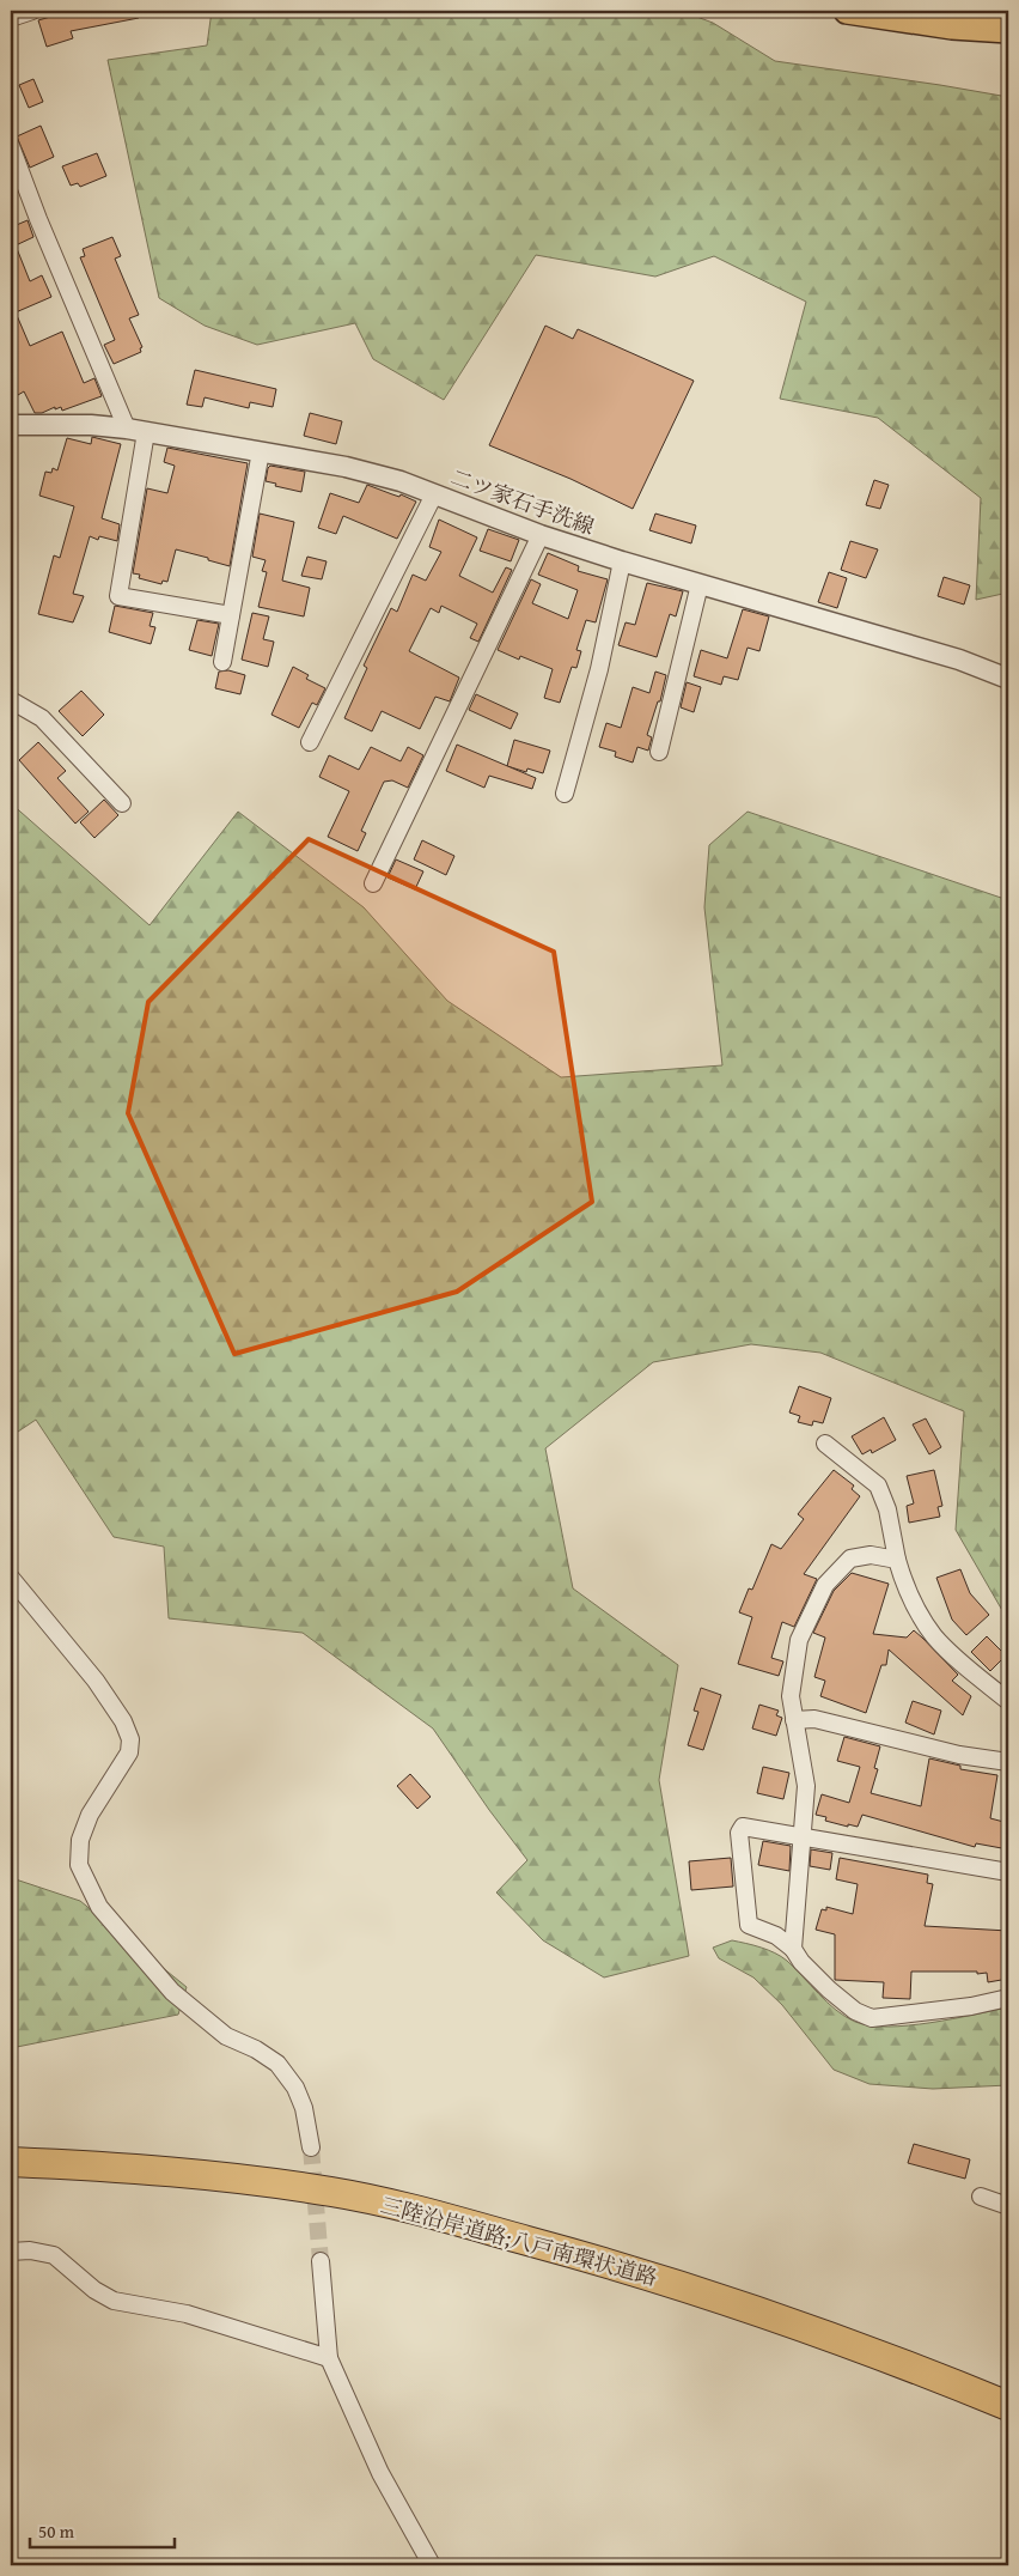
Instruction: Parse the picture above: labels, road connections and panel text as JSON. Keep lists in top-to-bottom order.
{
  "streets": {
    "highway": ["三陸沿岸道路;八戸南環状道路"],
    "street": ["二ツ家石手洗線"]
  },
  "scale_bar": "50 m"
}
